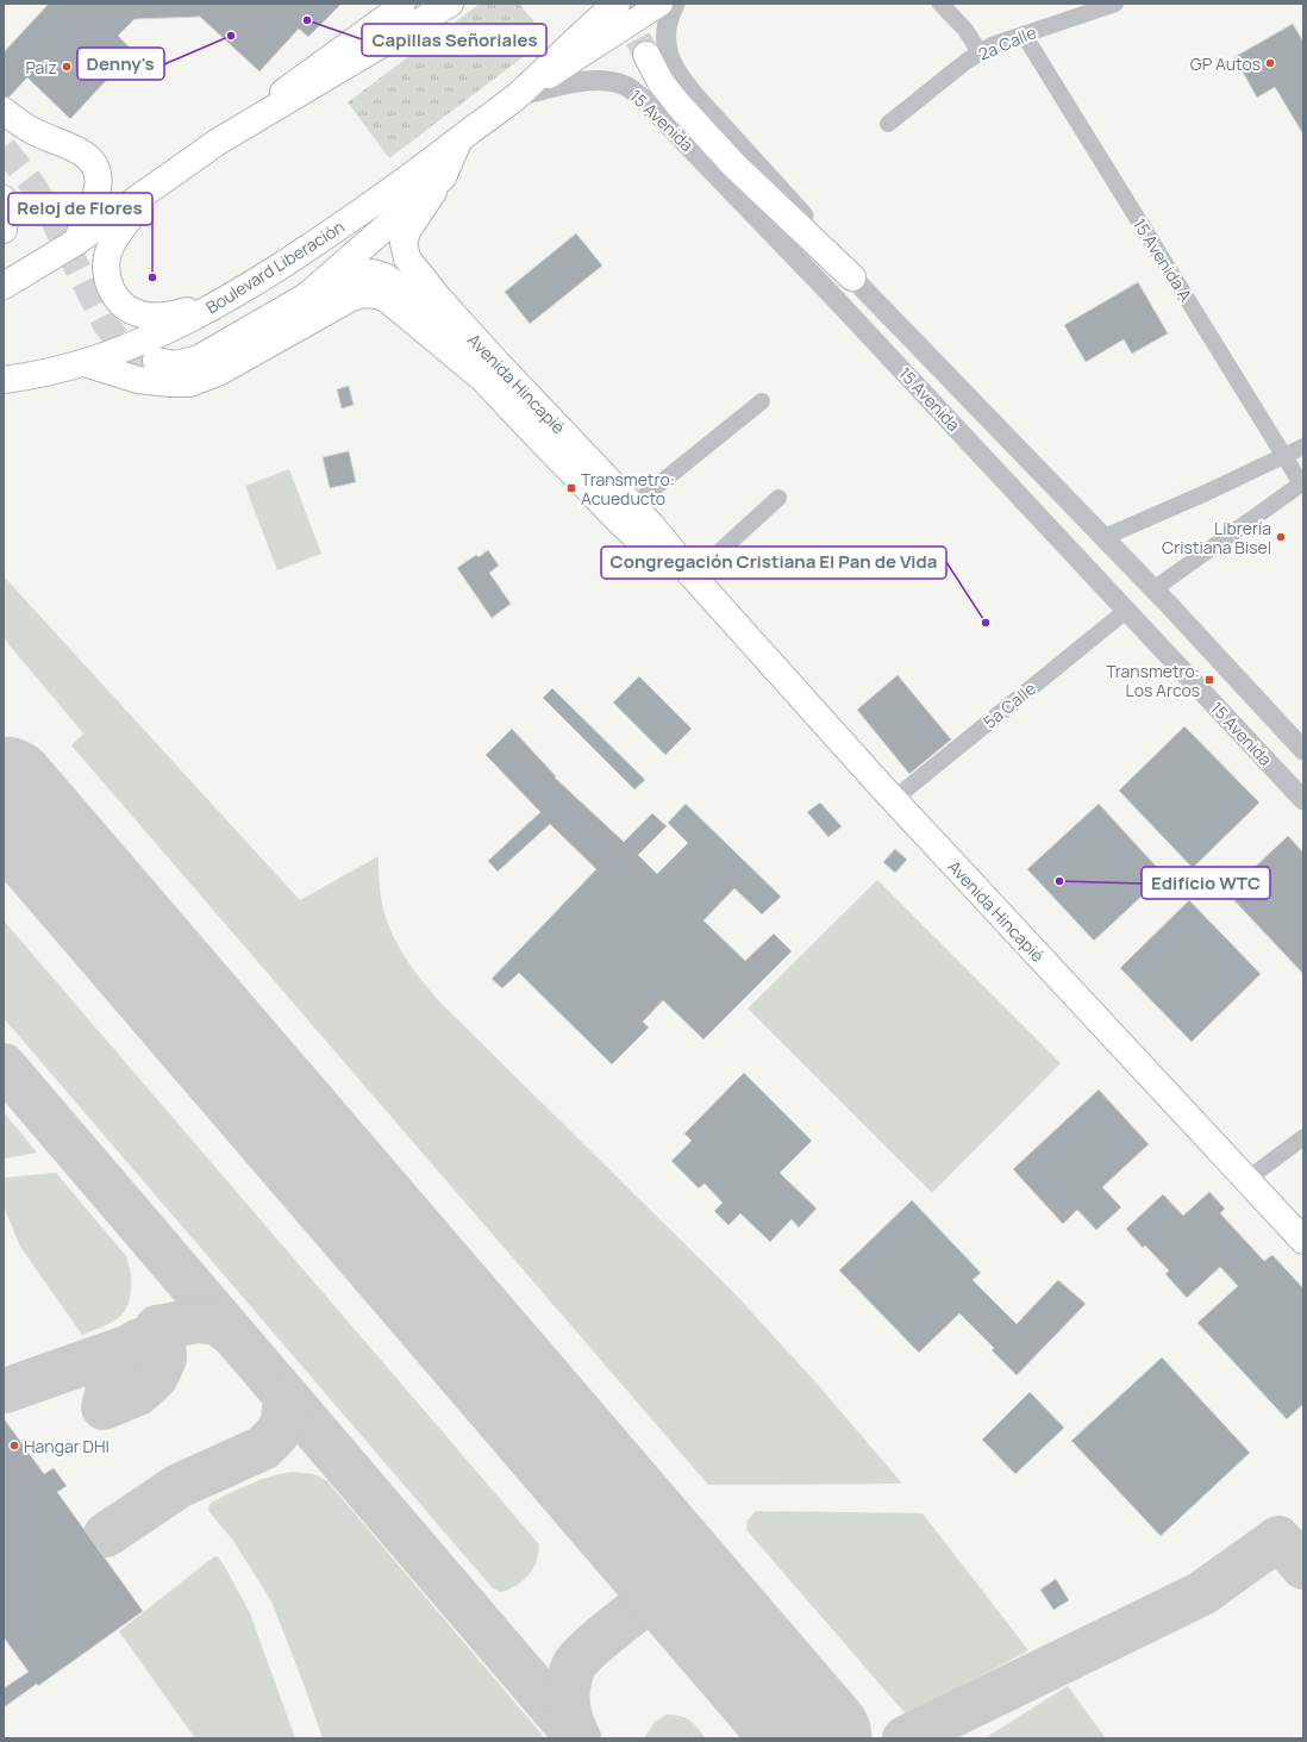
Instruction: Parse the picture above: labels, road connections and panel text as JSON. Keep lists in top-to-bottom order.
{
  "streets": {
    "main road": ["Boulevard Liberación", "Avenida Hincapié"],
    "street": [
      "2a Calle",
      "15 Avenida",
      "15 Avenida A",
      "5a Calle"
    ]
  },
  "crossings": [
    ["2a Calle", "15 Avenida A"],
    ["15 Avenida", "Boulevard Liberación"],
    ["15 Avenida", "5a Calle"],
    ["Boulevard Liberación", "Avenida Hincapié"],
    ["Avenida Hincapié", "5a Calle"]
  ],
  "places": {
    "other": [
      "Capillas Señoriales",
      "Denny's",
      "GP Autos",
      "Paiz",
      "Reloj de Flores",
      "Librería Cristiana Bisel",
      "Congregación Cristiana El Pan de Vida",
      "Edificio WTC",
      "Hangar DHl"
    ],
    "transit": ["Transmetro: Acueducto", "Transmetro: Los Arcos"]
  }
}
